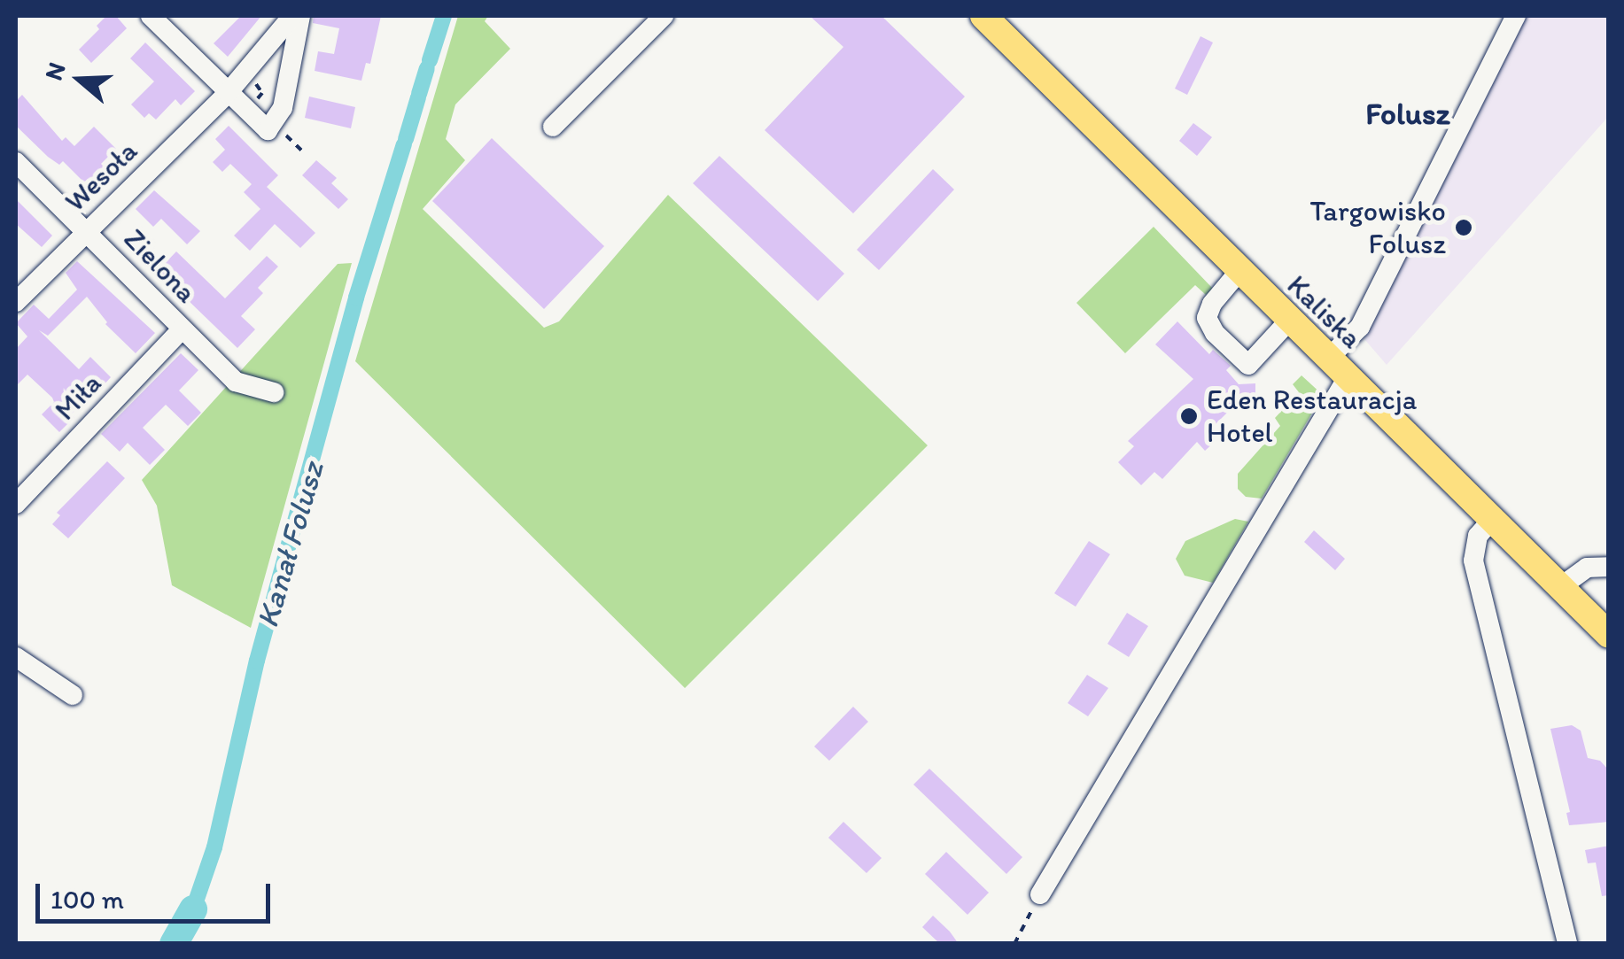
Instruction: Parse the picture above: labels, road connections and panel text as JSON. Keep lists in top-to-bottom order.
{
  "streets": {
    "main road": ["Kaliska"],
    "street": ["Wesoła", "Zielona", "Miła"]
  },
  "crossings": [
    ["Wesoła", "Zielona"],
    ["Zielona", "Miła"]
  ],
  "districts": ["Folusz"],
  "water": ["Kanał Folusz"],
  "places": ["Targowisko Folusz", "Eden Restauracja Hotel"],
  "scale_bar": "100 m",
  "north": "left"
}
